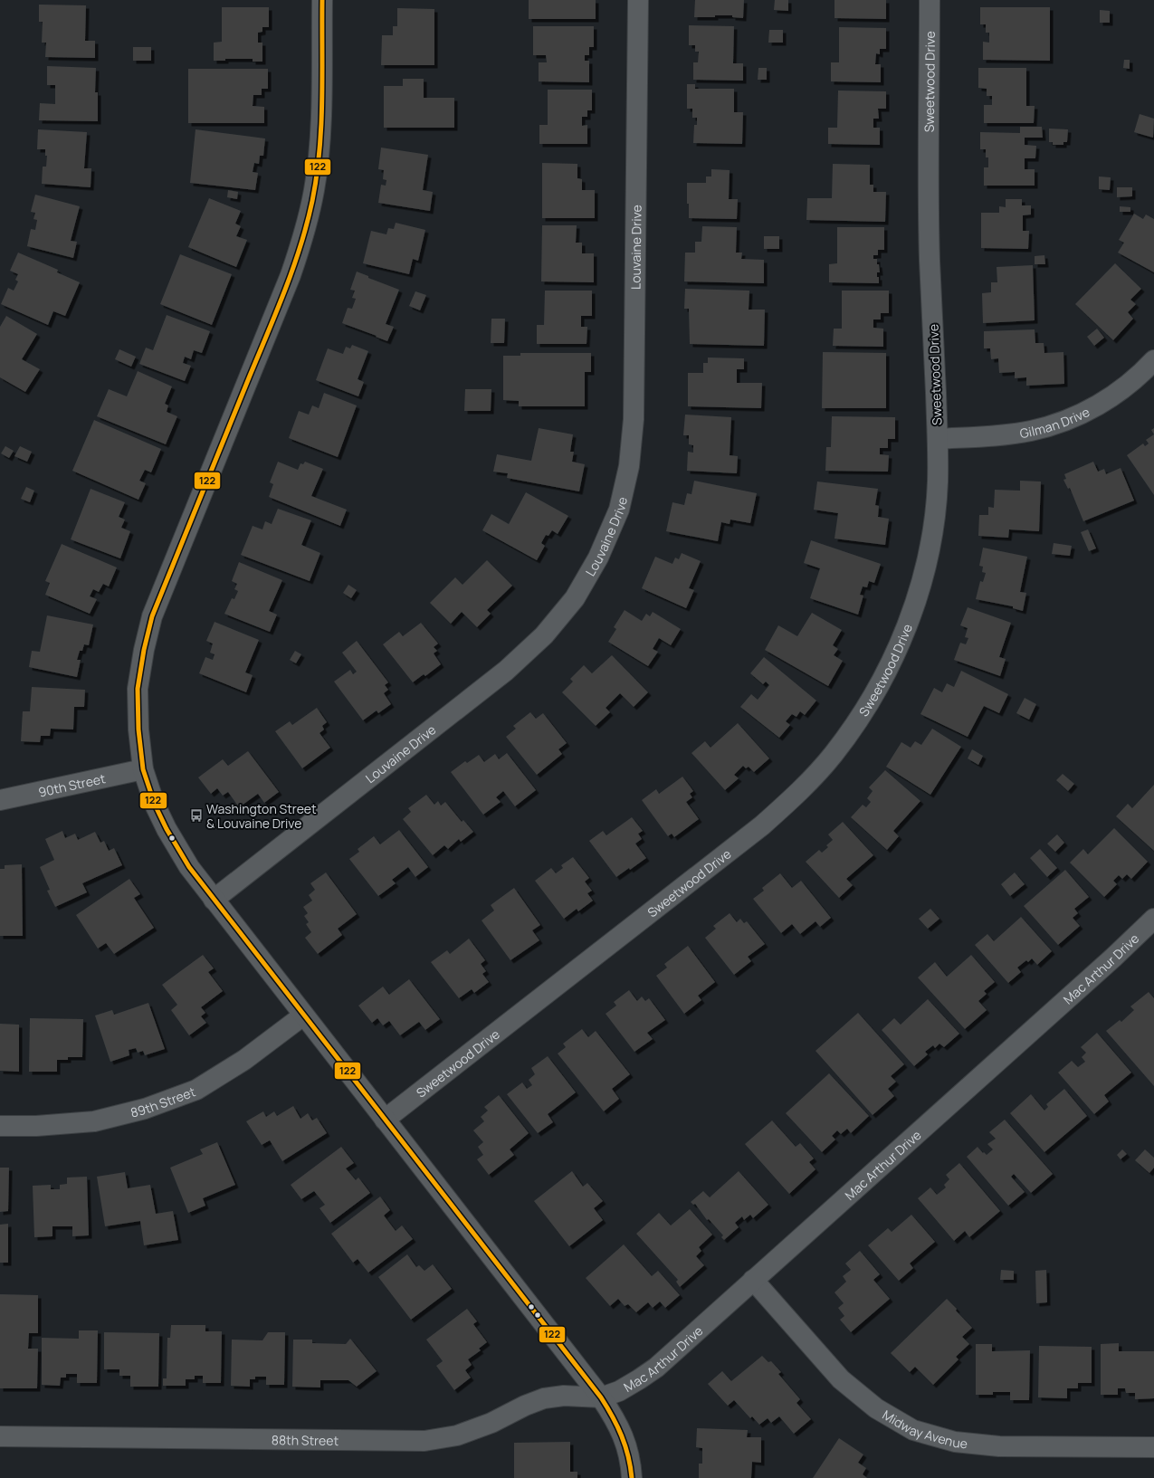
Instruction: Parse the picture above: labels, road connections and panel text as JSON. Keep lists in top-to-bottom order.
{
  "streets": {
    "street": [
      "Sweetwood Drive",
      "Louvaine Drive",
      "Gilman Drive",
      "90th Street",
      "Mac Arthur Drive",
      "89th Street",
      "Midway Avenue",
      "88th Street"
    ]
  },
  "crossings": [
    ["Sweetwood Drive", "Gilman Drive"],
    ["Mac Arthur Drive", "Midway Avenue"],
    ["Mac Arthur Drive", "88th Street"]
  ],
  "places": {
    "bus stop": ["Washington Street & Louvaine Drive"]
  },
  "lines": ["transit line 122"]
}
